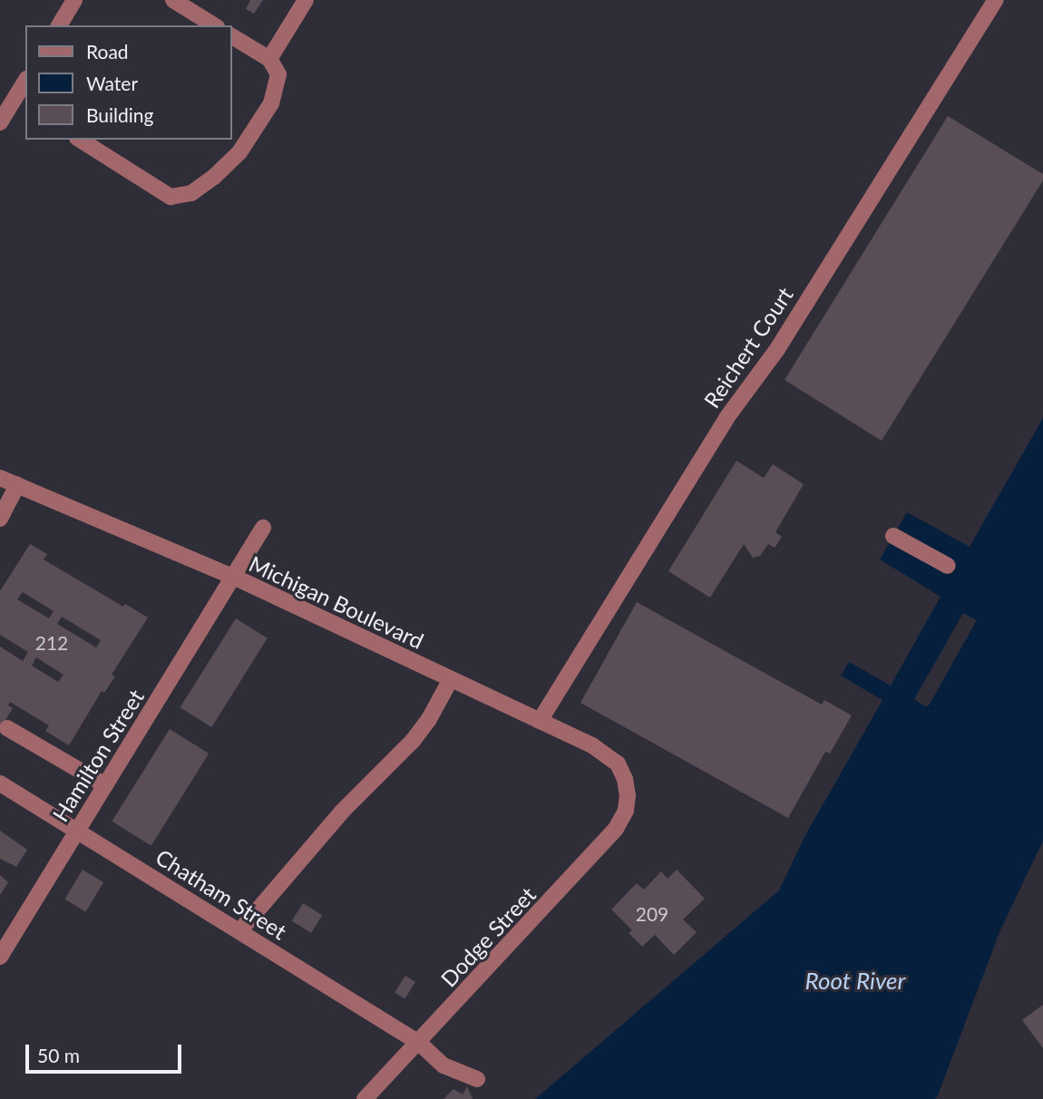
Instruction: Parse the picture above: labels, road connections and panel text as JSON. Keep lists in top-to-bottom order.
{
  "streets": {
    "street": [
      "Reichert Court",
      "Michigan Boulevard",
      "Hamilton Street",
      "Chatham Street",
      "Dodge Street"
    ]
  },
  "crossings": [
    ["Reichert Court", "Michigan Boulevard"],
    ["Michigan Boulevard", "Hamilton Street"],
    ["Michigan Boulevard", "Dodge Street"],
    ["Hamilton Street", "Chatham Street"],
    ["Chatham Street", "Dodge Street"]
  ],
  "water": ["Root River"],
  "house_numbers": ["212", "209"],
  "legend": ["Road", "Water", "Building"],
  "scale_bar": "50 m"
}
